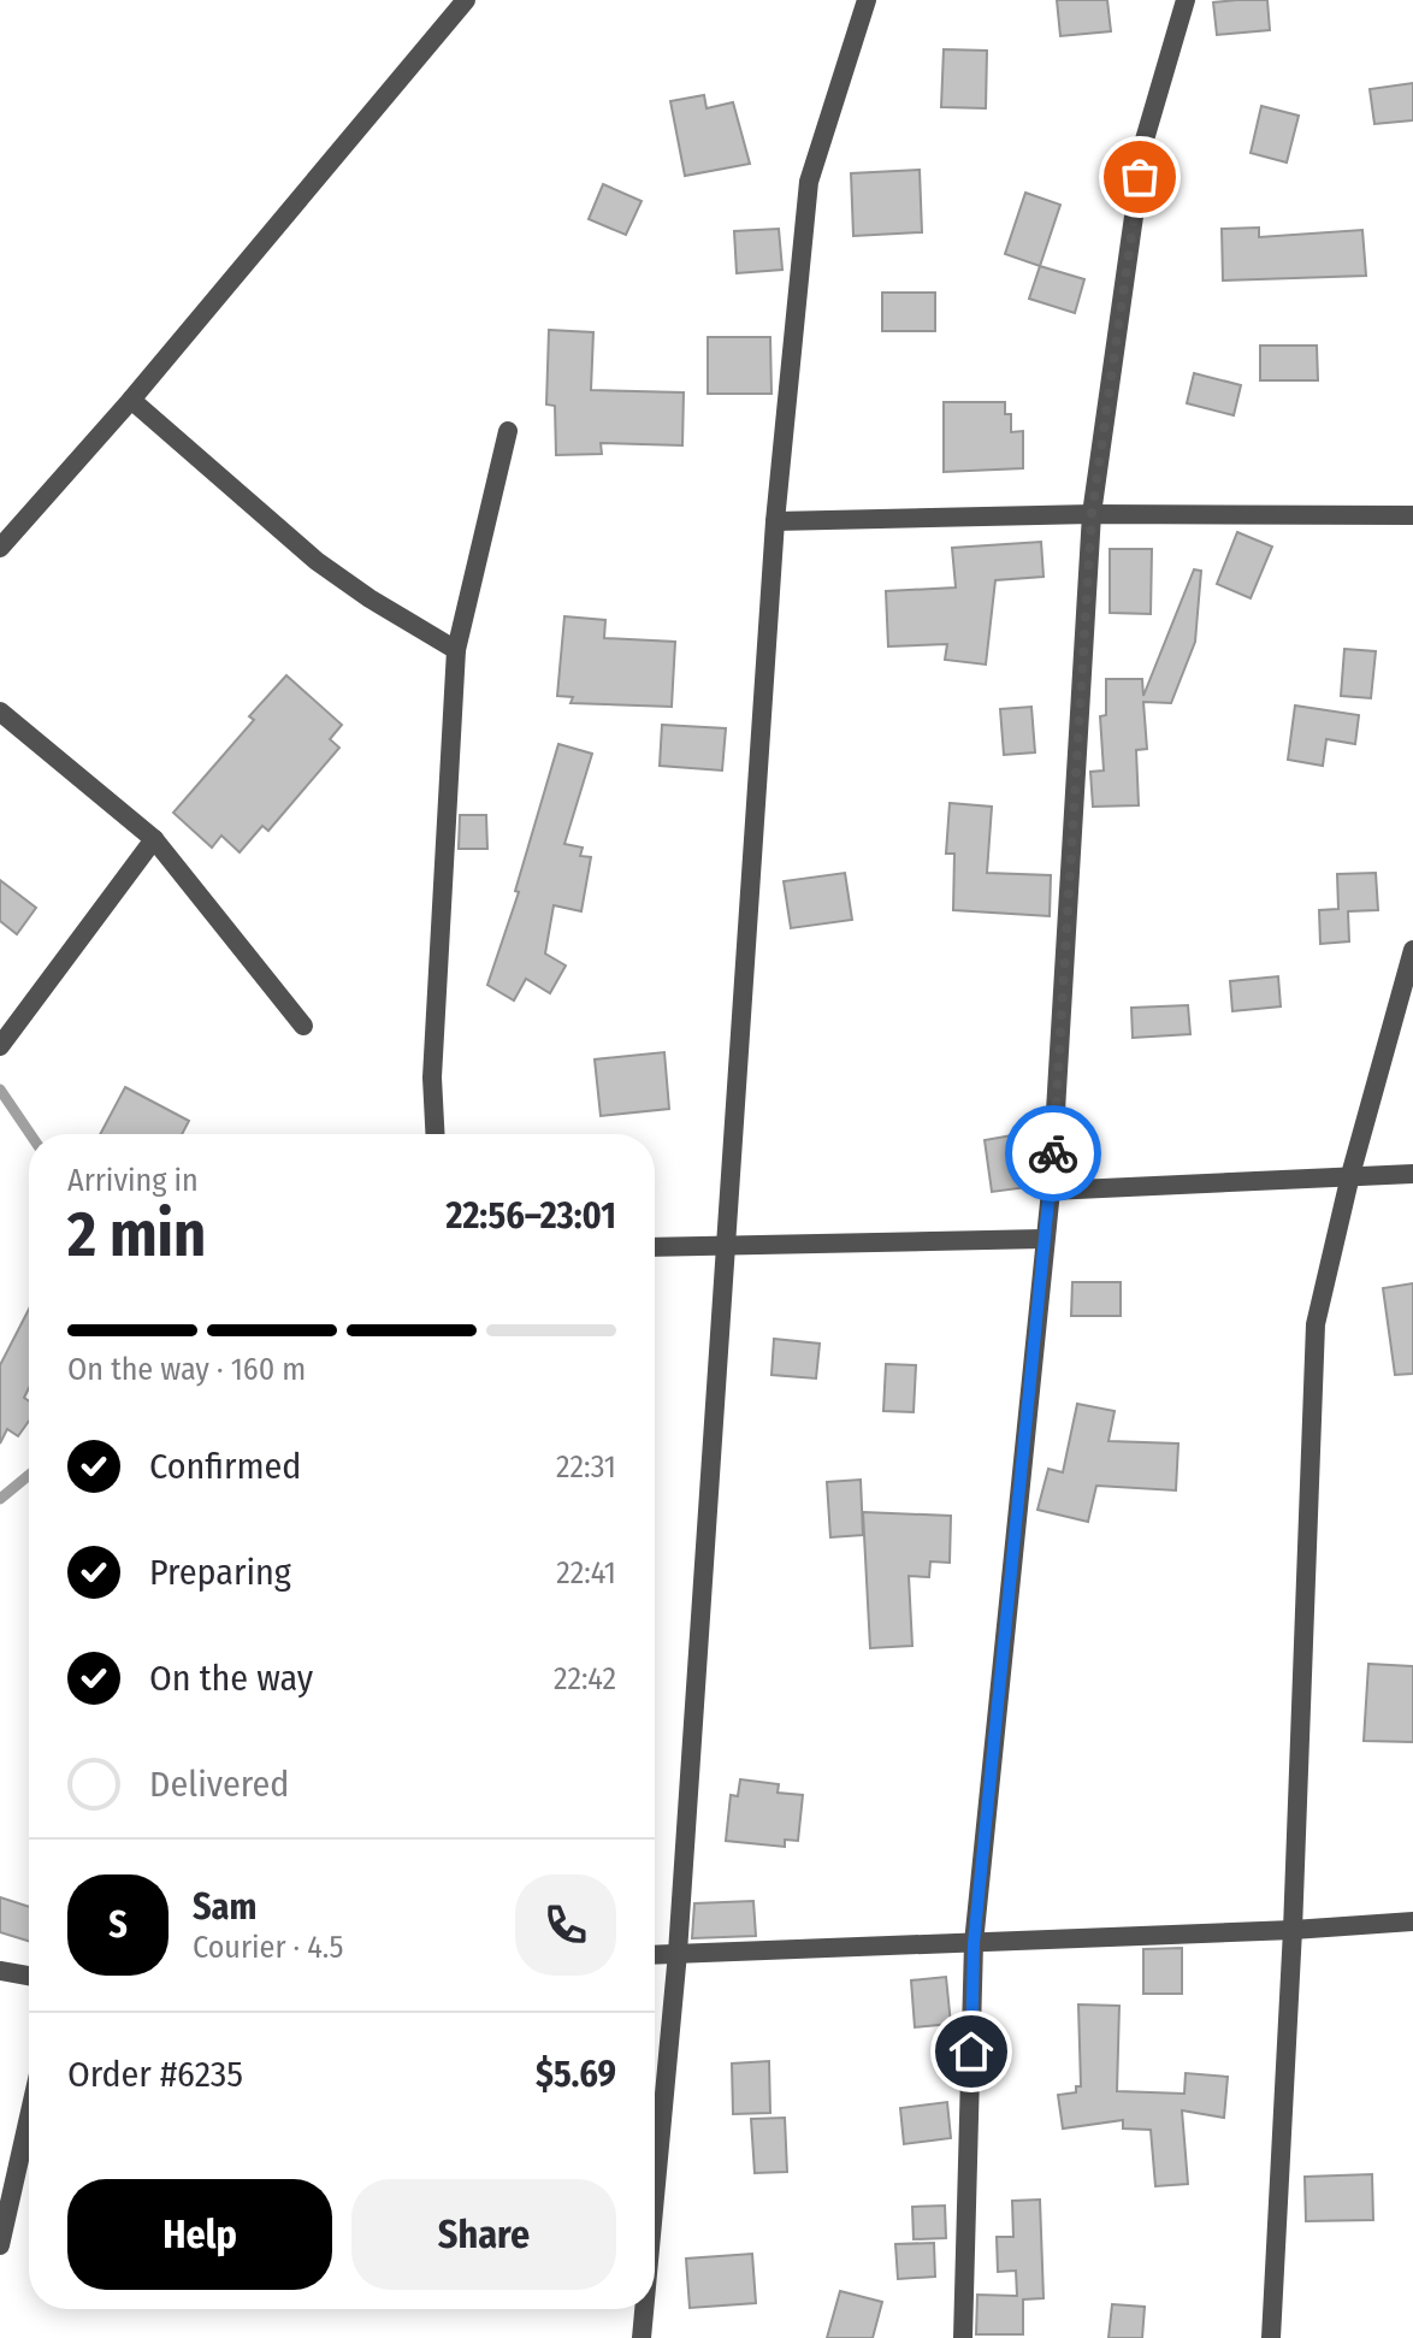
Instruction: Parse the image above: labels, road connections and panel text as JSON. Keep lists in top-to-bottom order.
{
  "page": {
    "heading": ["2 min", "Arriving in", "22:56–23:01"],
    "panel": [
      "Sam",
      "Courier · 4.5",
      "Order #6235",
      "$5.69"
    ],
    "bar": "On the way · 160 m",
    "list": [
      ["Confirmed", "22:31"],
      ["Preparing", "22:41"],
      ["On the way", "22:42"],
      "Delivered"
    ],
    "round": "S",
    "buttons": ["Help", "Share"]
  }
}
